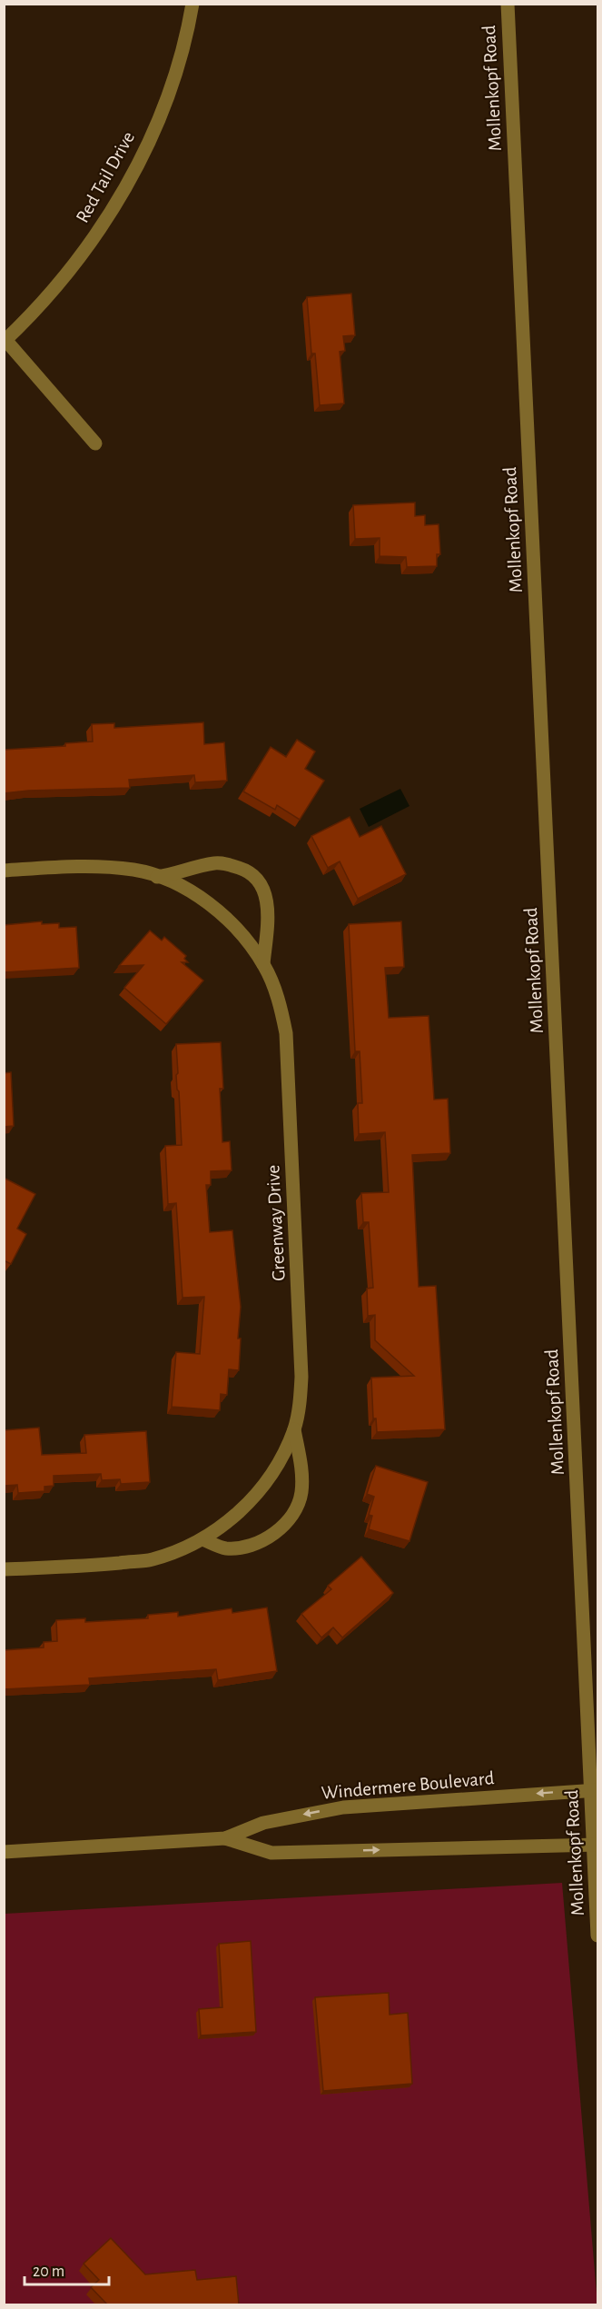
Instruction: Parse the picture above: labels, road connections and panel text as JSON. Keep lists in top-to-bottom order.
{
  "streets": {
    "street": [
      "Mollenkopf Road",
      "Red Tail Drive",
      "Greenway Drive",
      "Windermere Boulevard"
    ]
  },
  "crossings": [
    ["Mollenkopf Road", "Windermere Boulevard"]
  ],
  "scale_bar": "20 m"
}
